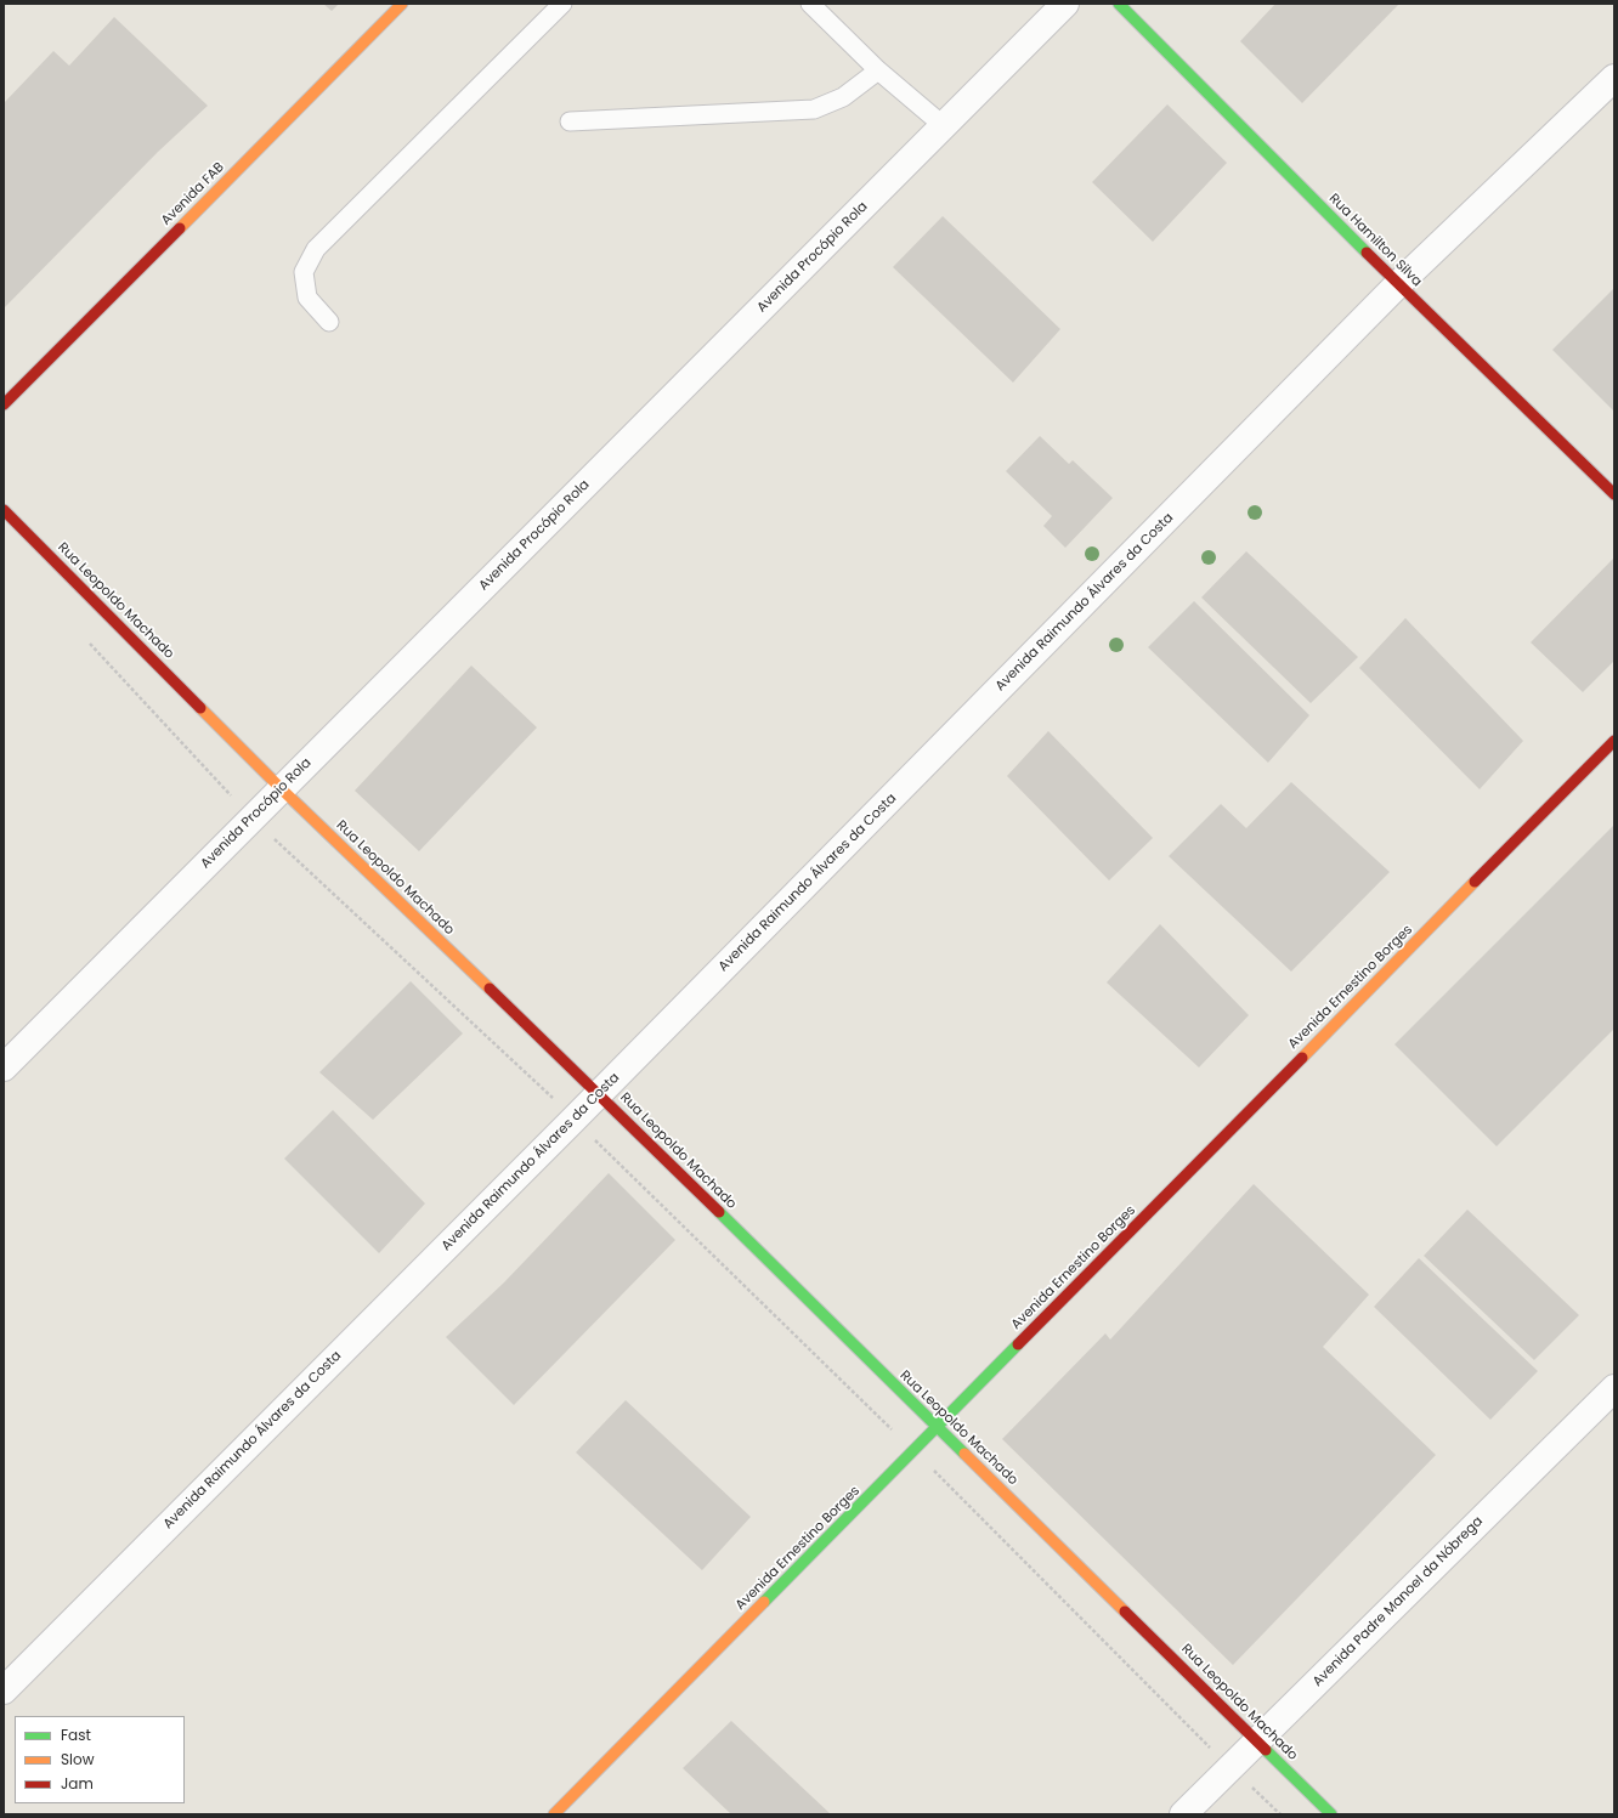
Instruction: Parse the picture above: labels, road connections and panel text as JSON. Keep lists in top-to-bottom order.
{
  "streets": {
    "main road": [
      "Avenida FAB",
      "Rua Hamilton Silva",
      "Rua Leopoldo Machado",
      "Avenida Ernestino Borges"
    ],
    "street": ["Avenida Procópio Rola", "Avenida Raimundo Álvares da Costa", "Avenida Padre Manoel da Nóbrega"]
  },
  "crossings": [
    ["Rua Hamilton Silva", "Avenida Raimundo Álvares da Costa"],
    ["Avenida Procópio Rola", "Rua Leopoldo Machado"],
    ["Rua Leopoldo Machado", "Avenida Raimundo Álvares da Costa"],
    ["Rua Leopoldo Machado", "Avenida Ernestino Borges"],
    ["Rua Leopoldo Machado", "Avenida Padre Manoel da Nóbrega"]
  ],
  "legend": ["Fast", "Slow", "Jam"]
}
